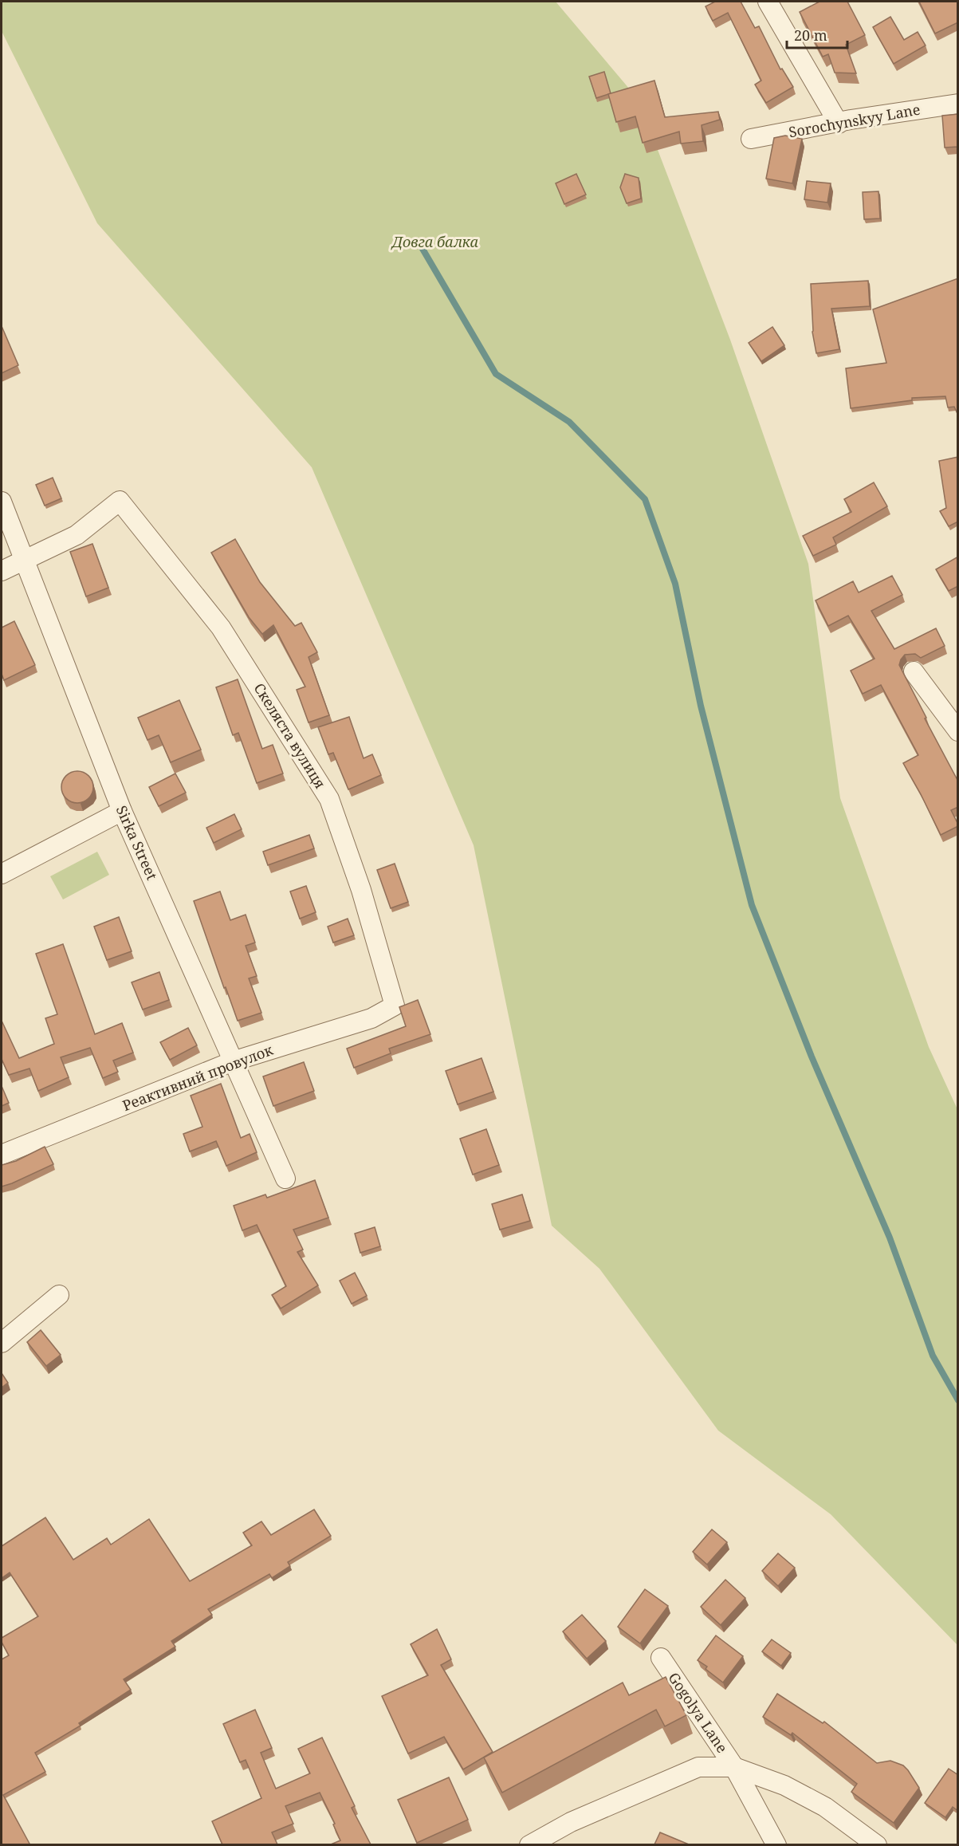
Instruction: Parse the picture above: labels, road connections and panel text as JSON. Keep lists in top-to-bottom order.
{
  "streets": {
    "street": [
      "Sorochynskyy Lane",
      "Скеляста вулиця",
      "Sirka Street",
      "Реактивний провулок",
      "Gogolya Lane"
    ]
  },
  "crossings": [
    ["Скеляста вулиця", "Sirka Street"],
    ["Скеляста вулиця", "Реактивний провулок"],
    ["Sirka Street", "Реактивний провулок"]
  ],
  "parks": ["Довга балка"],
  "scale_bar": "20 m"
}
